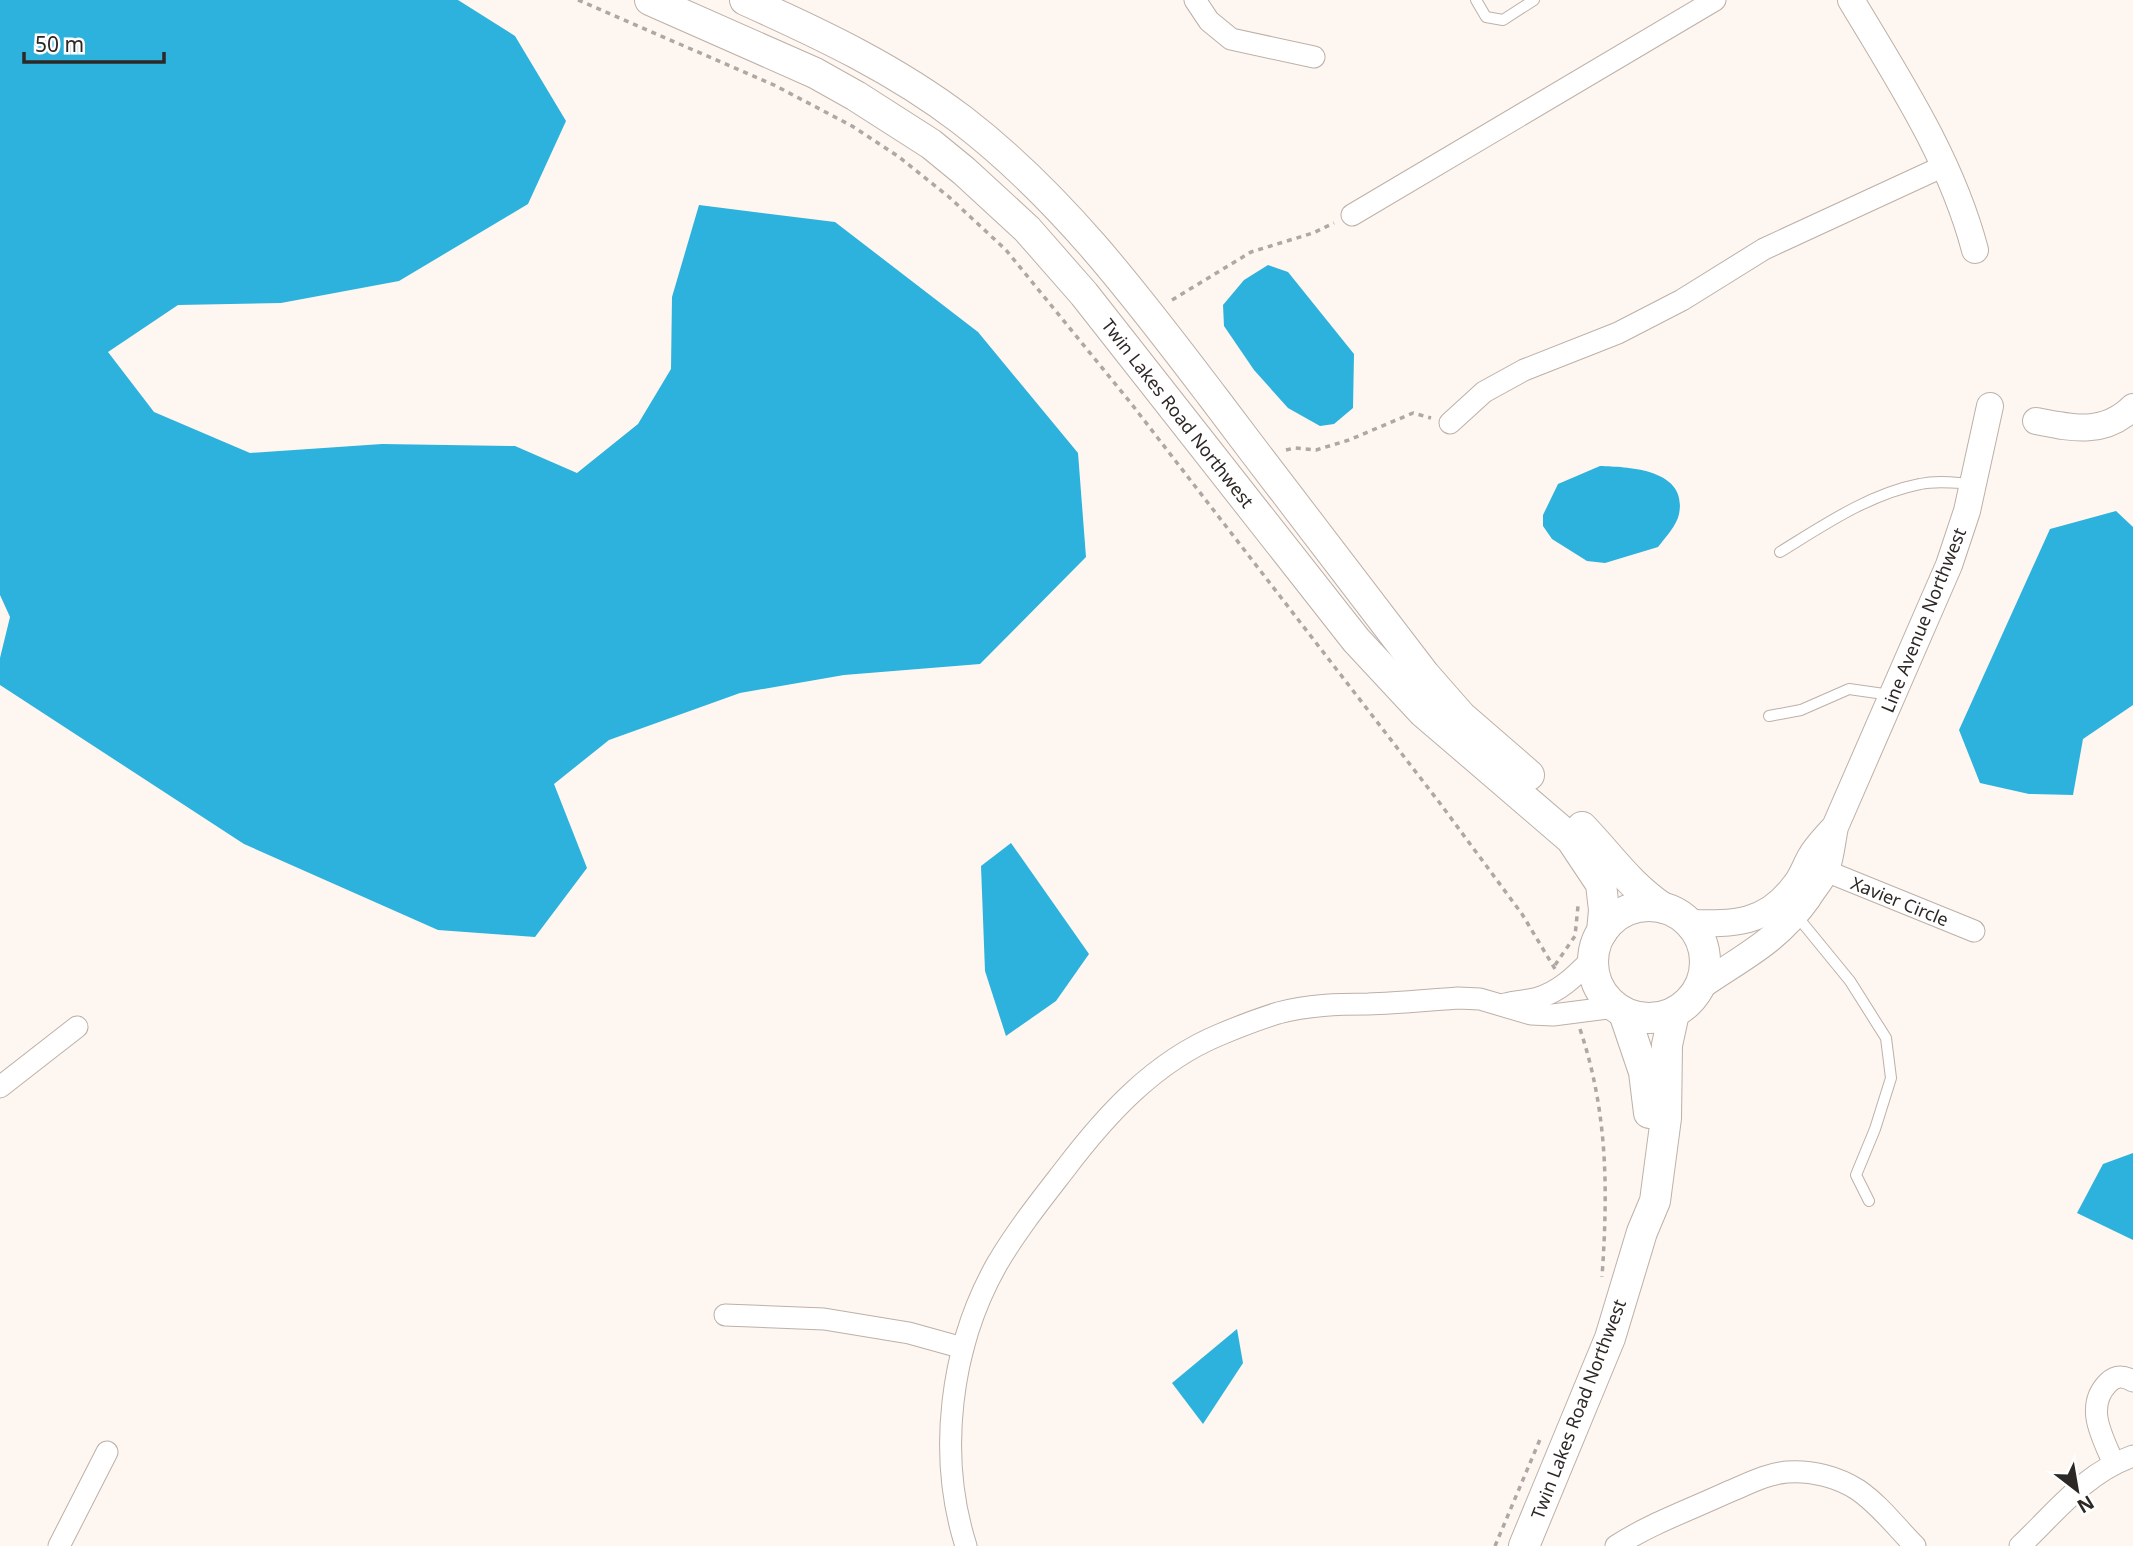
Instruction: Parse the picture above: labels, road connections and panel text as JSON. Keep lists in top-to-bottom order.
{
  "streets": {
    "main road": ["Twin Lakes Road Northwest"],
    "street": ["Line Avenue Northwest", "Xavier Circle"]
  },
  "crossings": [
    ["Twin Lakes Road Northwest", "Line Avenue Northwest"],
    ["Line Avenue Northwest", "Xavier Circle"]
  ],
  "scale_bar": "50 m",
  "north": "bottom right"
}
